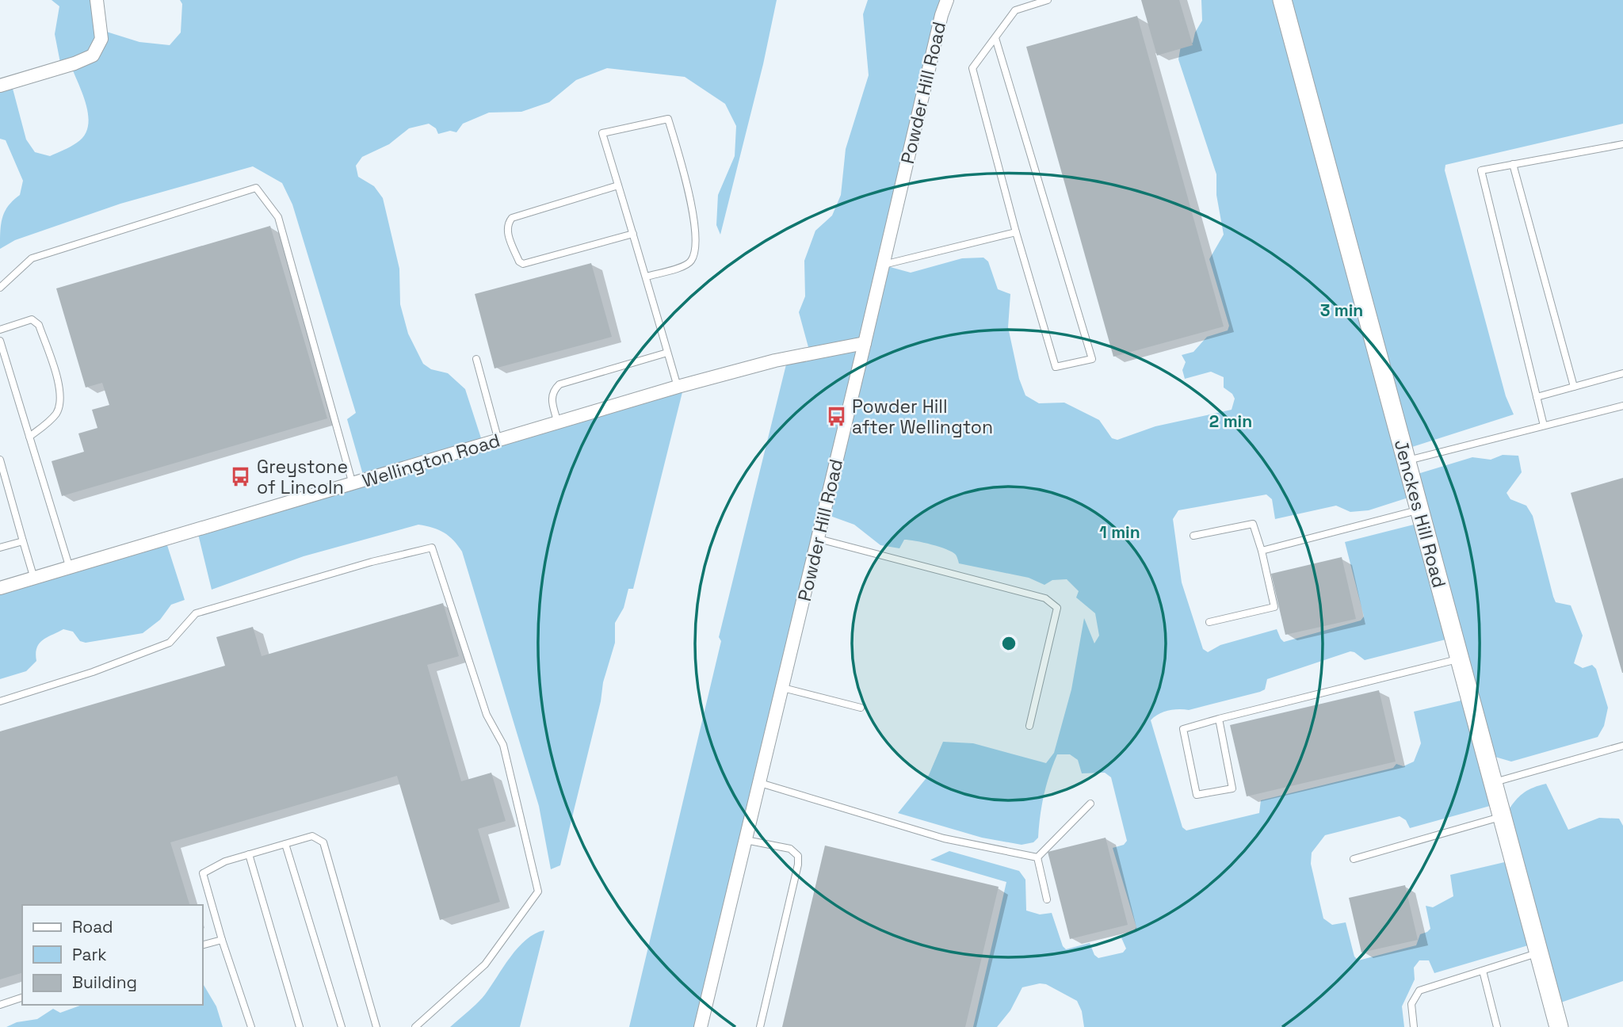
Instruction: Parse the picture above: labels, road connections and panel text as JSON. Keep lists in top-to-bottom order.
{
  "streets": {
    "main road": ["Jenckes Hill Road"],
    "street": ["Powder Hill Road", "Wellington Road"]
  },
  "crossings": [
    ["Powder Hill Road", "Wellington Road"]
  ],
  "places": {
    "bus stop": ["Powder Hill after Wellington", "Greystone of Lincoln"]
  },
  "legend": ["Road", "Park", "Building"],
  "rings": ["3 min", "2 min", "1 min"]
}
